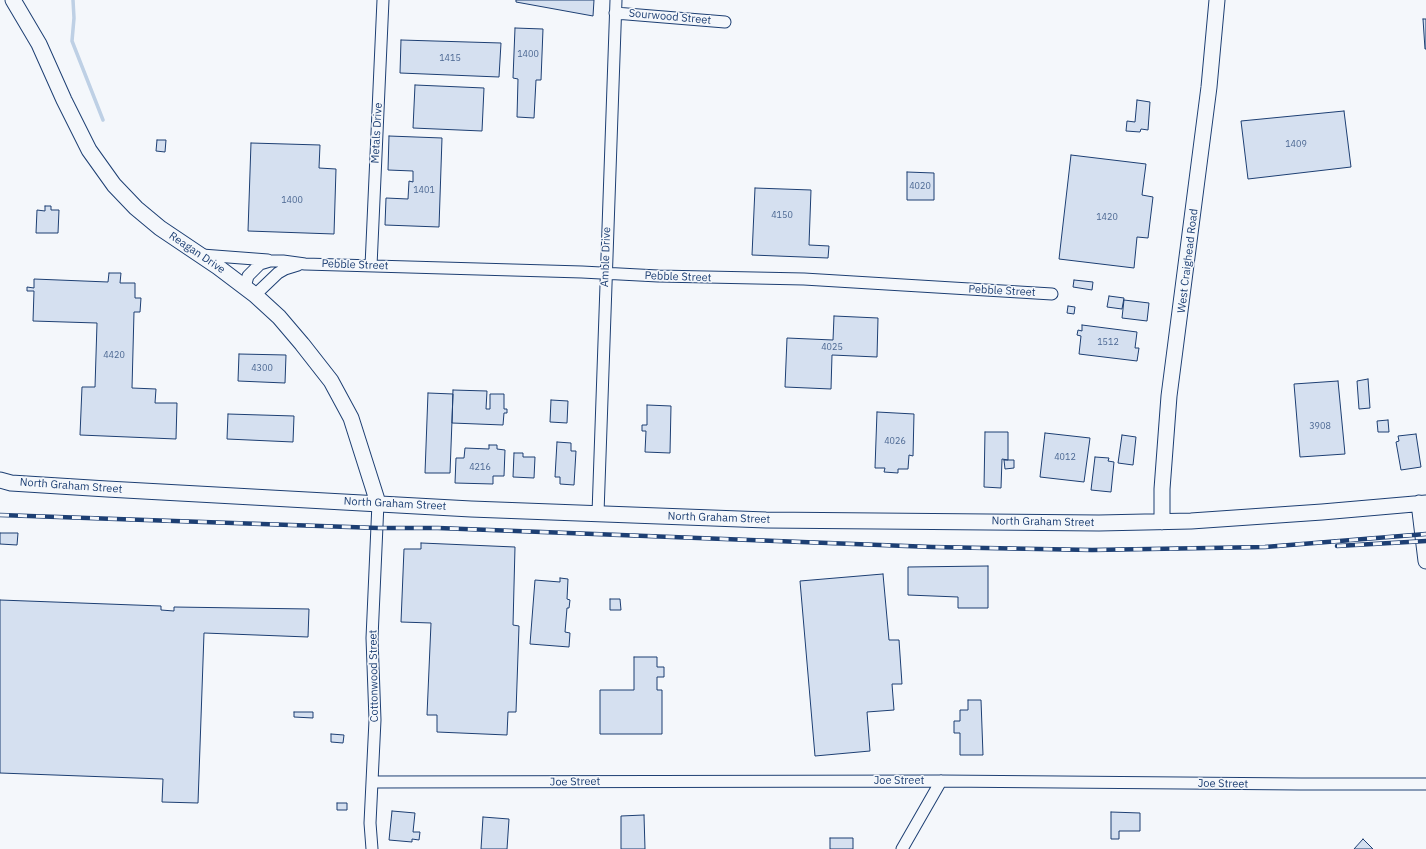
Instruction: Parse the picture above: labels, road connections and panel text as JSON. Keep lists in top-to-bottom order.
{
  "streets": {
    "main road": ["Reagan Drive", "West Craighead Road", "North Graham Street"],
    "street": [
      "Sourwood Street",
      "Metals Drive",
      "Amble Drive",
      "Pebble Street",
      "Cottonwood Street",
      "Joe Street"
    ]
  },
  "crossings": [
    ["Sourwood Street", "Amble Drive"],
    ["Metals Drive", "Pebble Street"],
    ["Reagan Drive", "Pebble Street"],
    ["Reagan Drive", "North Graham Street"],
    ["Reagan Drive", "Cottonwood Street"],
    ["Amble Drive", "Pebble Street"],
    ["Amble Drive", "North Graham Street"],
    ["West Craighead Road", "North Graham Street"],
    ["North Graham Street", "Cottonwood Street"],
    ["Cottonwood Street", "Joe Street"]
  ],
  "house_numbers": [
    "1400",
    "1415",
    "1409",
    "4020",
    "1401",
    "1400",
    "4150",
    "1420",
    "1512",
    "4025",
    "4420",
    "4300",
    "3908",
    "4026",
    "4012",
    "4216"
  ]
}
